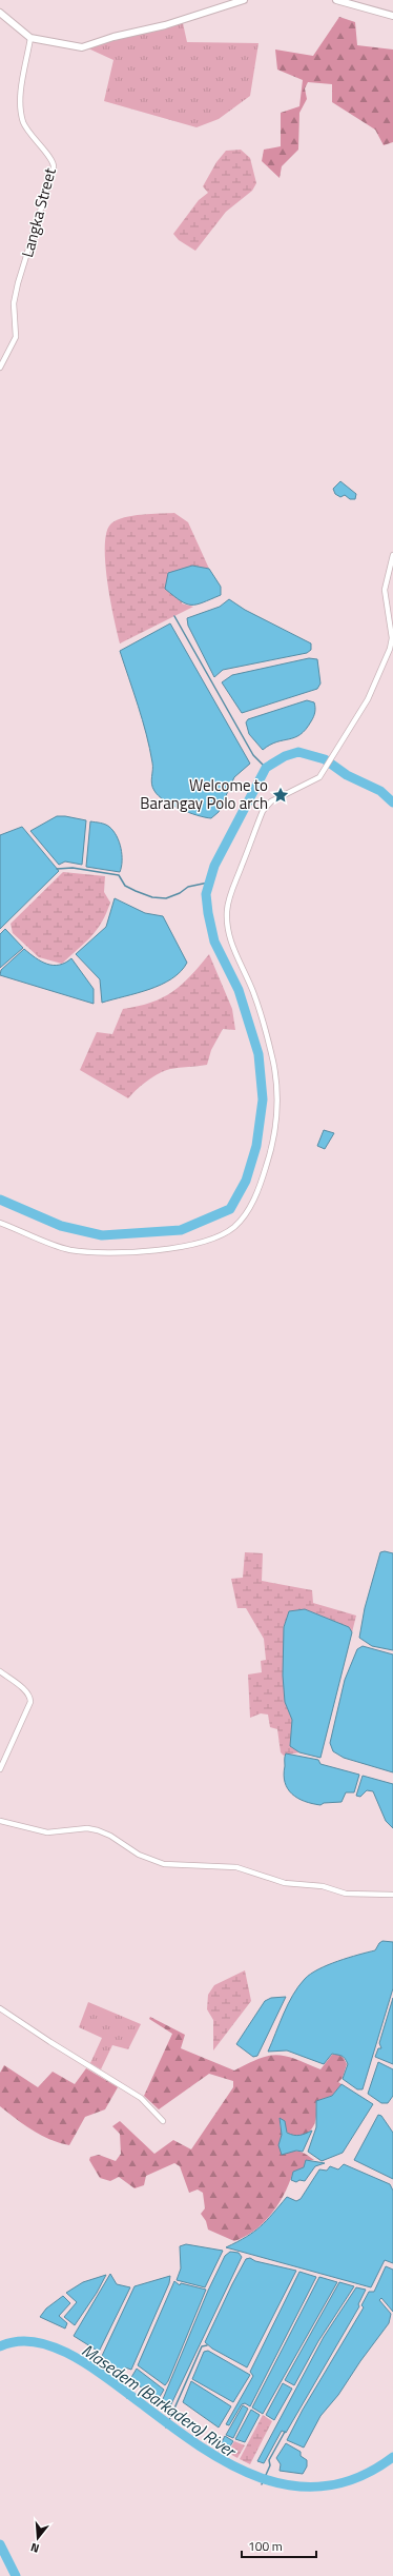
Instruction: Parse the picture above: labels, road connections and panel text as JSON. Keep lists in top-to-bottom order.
{
  "streets": {
    "street": ["Langka Street"]
  },
  "water": ["Masedem (Barkadero) River"],
  "places": {
    "place": ["Welcome to Barangay Polo arch"]
  },
  "scale_bar": "100 m",
  "north": "bottom"
}
